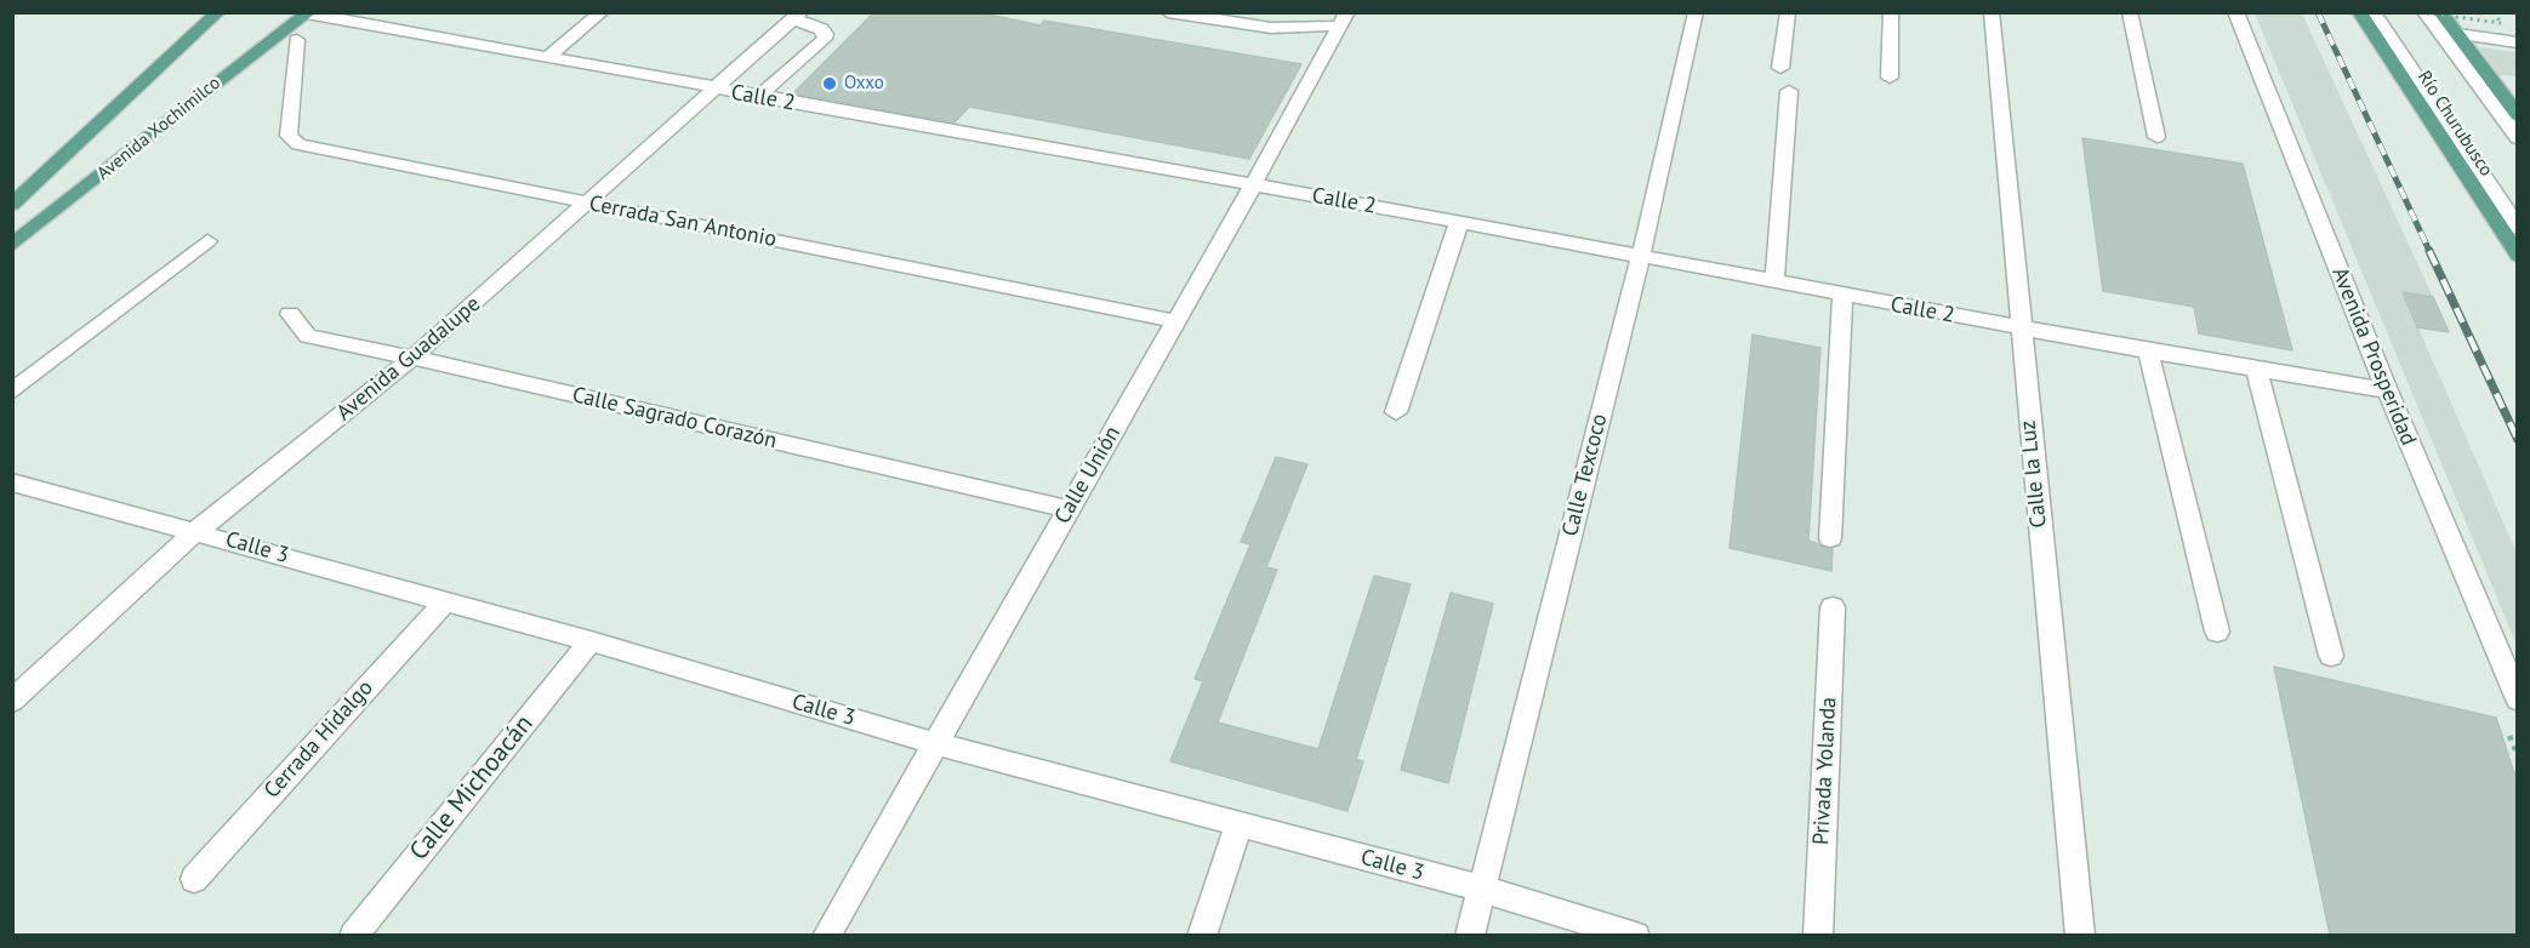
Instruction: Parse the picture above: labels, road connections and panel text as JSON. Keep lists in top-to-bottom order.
{
  "streets": {
    "main road": ["Río Churubusco", "Avenida Xochimilco"],
    "street": [
      "Calle 2",
      "Cerrada San Antonio",
      "Avenida Prosperidad",
      "Avenida Guadalupe",
      "Calle Sagrado Corazón",
      "Calle la Luz",
      "Calle Unión",
      "Calle Texcoco",
      "Calle 3",
      "Cerrada Hidalgo",
      "Privada Yolanda",
      "Calle Michoacán"
    ]
  },
  "crossings": [
    ["Calle 2", "Avenida Xochimilco"],
    ["Calle 2", "Avenida Prosperidad"],
    ["Calle 2", "Avenida Guadalupe"],
    ["Calle 2", "Calle la Luz"],
    ["Calle 2", "Calle Unión"],
    ["Calle 2", "Calle Texcoco"],
    ["Cerrada San Antonio", "Avenida Guadalupe"],
    ["Cerrada San Antonio", "Calle Unión"],
    ["Avenida Guadalupe", "Calle Sagrado Corazón"],
    ["Avenida Guadalupe", "Calle 3"],
    ["Calle Sagrado Corazón", "Calle Unión"],
    ["Calle Unión", "Calle 3"],
    ["Calle Texcoco", "Calle 3"],
    ["Calle 3", "Cerrada Hidalgo"],
    ["Calle 3", "Calle Michoacán"]
  ],
  "places": ["Oxxo"]
}
